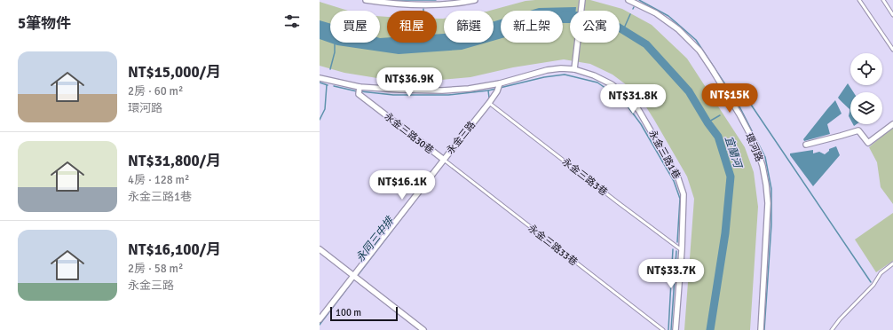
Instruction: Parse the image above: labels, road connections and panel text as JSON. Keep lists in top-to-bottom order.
{
  "streets": {
    "street": [
      "永金三路30巷",
      "永金三路",
      "環河路",
      "永金三路1巷"
    ],
    "lane": ["永金三路3巷", "永金三路33巷"]
  },
  "crossings": [
    ["永金三路30巷", "永金三路"],
    ["永金三路30巷", "永金三路1巷"],
    ["永金三路30巷", "永金三路33巷"],
    ["永金三路", "永金三路1巷"],
    ["永金三路", "永金三路3巷"],
    ["永金三路", "永金三路33巷"],
    ["永金三路1巷", "永金三路3巷"]
  ],
  "water": ["宜蘭河", "永同三中排"],
  "scale_bar": "100 m",
  "page": {
    "heading": "5筆物件",
    "chip": [
      "買屋",
      "租屋",
      "篩選",
      "新上架",
      "公寓"
    ],
    "list": [
      {
        "name": "NT$15,000/月",
        "note": "2房 · 60 m² · 環河路"
      },
      {
        "name": "NT$31,800/月",
        "note": "4房 · 128 m² · 永金三路1巷"
      },
      {
        "name": "NT$16,100/月",
        "note": "2房 · 58 m² · 永金三路"
      }
    ],
    "price": [
      "NT$36.9K",
      "NT$15K",
      "NT$31.8K",
      "NT$16.1K",
      "NT$33.7K"
    ],
    "scale": "100 m"
  }
}
